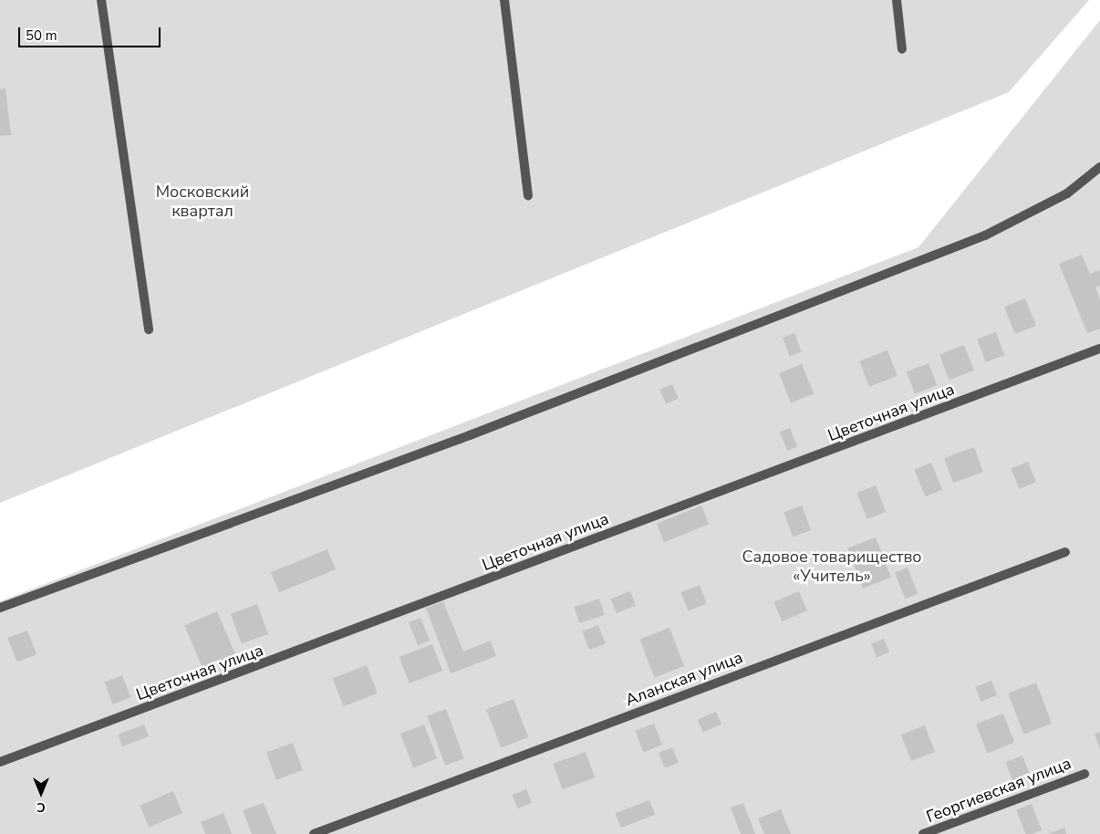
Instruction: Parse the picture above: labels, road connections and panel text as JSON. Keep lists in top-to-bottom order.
{
  "streets": {
    "street": ["Цветочная улица", "Аланская улица", "Георгиевская улица"]
  },
  "parks": ["Московский квартал", "Садовое товарищество «Учитель»"],
  "scale_bar": "50 m",
  "north": "bottom"
}
